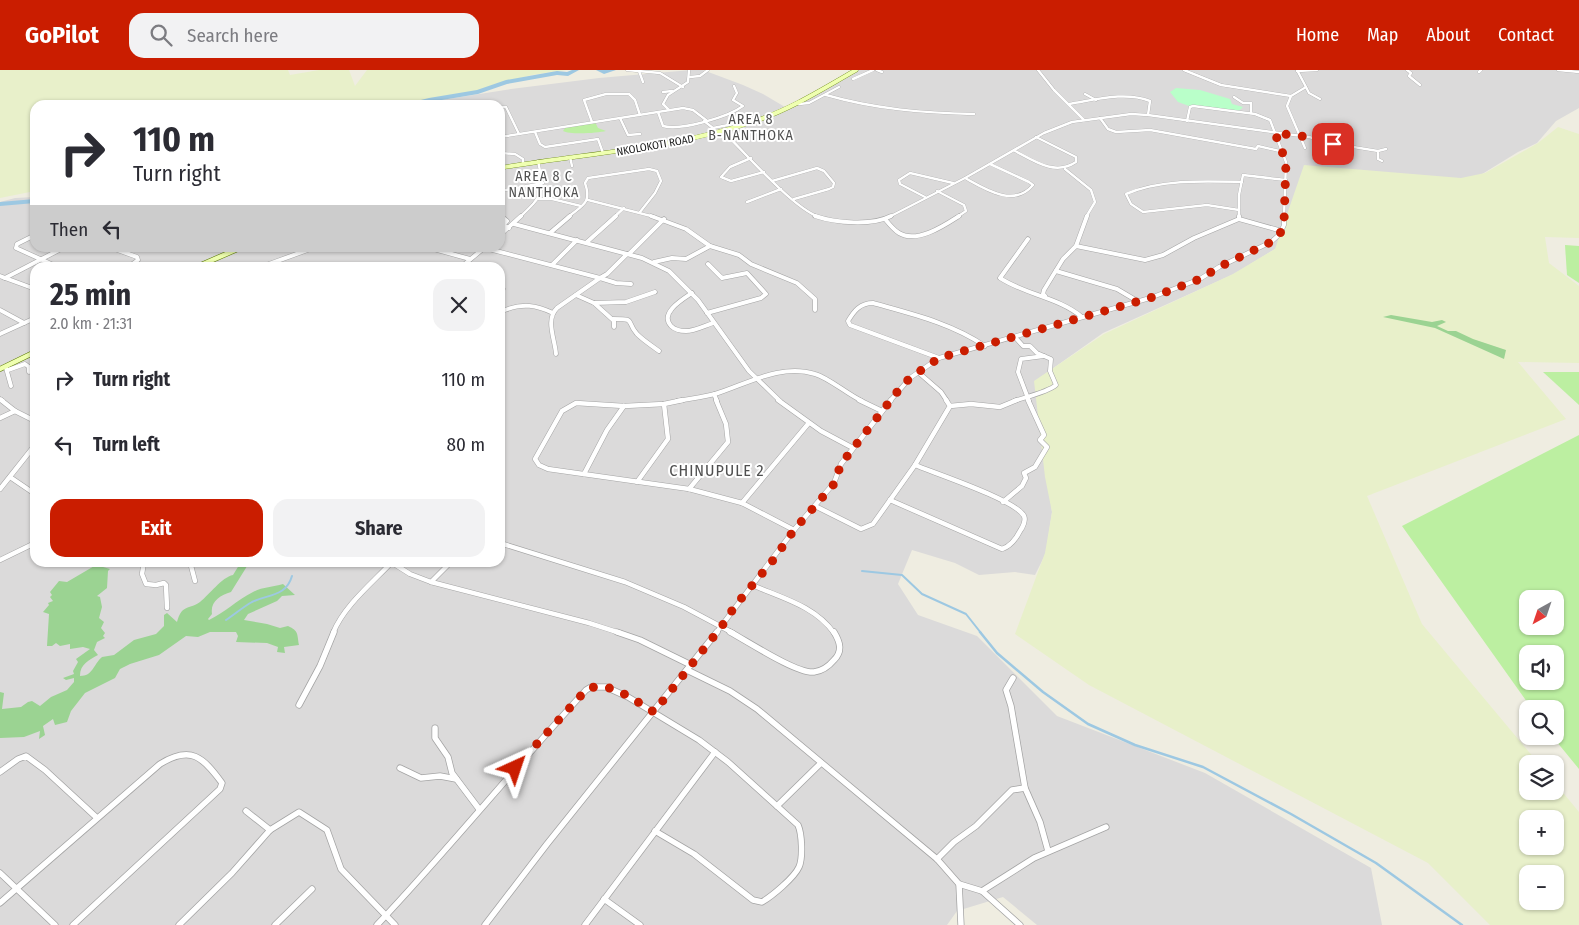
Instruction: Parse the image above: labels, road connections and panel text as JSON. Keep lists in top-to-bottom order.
{
  "streets": {
    "main road": ["NKOLOKOTI ROAD"]
  },
  "districts": ["AREA 8 B-NANTHOKA", "AREA 8 C NANTHOKA", "CHINUPULE 2"],
  "north": "bottom left",
  "page": {
    "header": "GoPilot",
    "search": "Search here",
    "nav": [
      "Home",
      "Map",
      "About",
      "Contact"
    ],
    "turn": ["110 m", "Turn right"],
    "then": "Then",
    "heading": ["25 min", "2.0 km · 21:31"],
    "list": [
      {
        "name": "Turn right",
        "value": "110 m"
      },
      {
        "name": "Turn left",
        "value": "80 m"
      }
    ],
    "buttons": ["Exit", "Share"],
    "map_buttons": ["+", "−"]
  }
}
